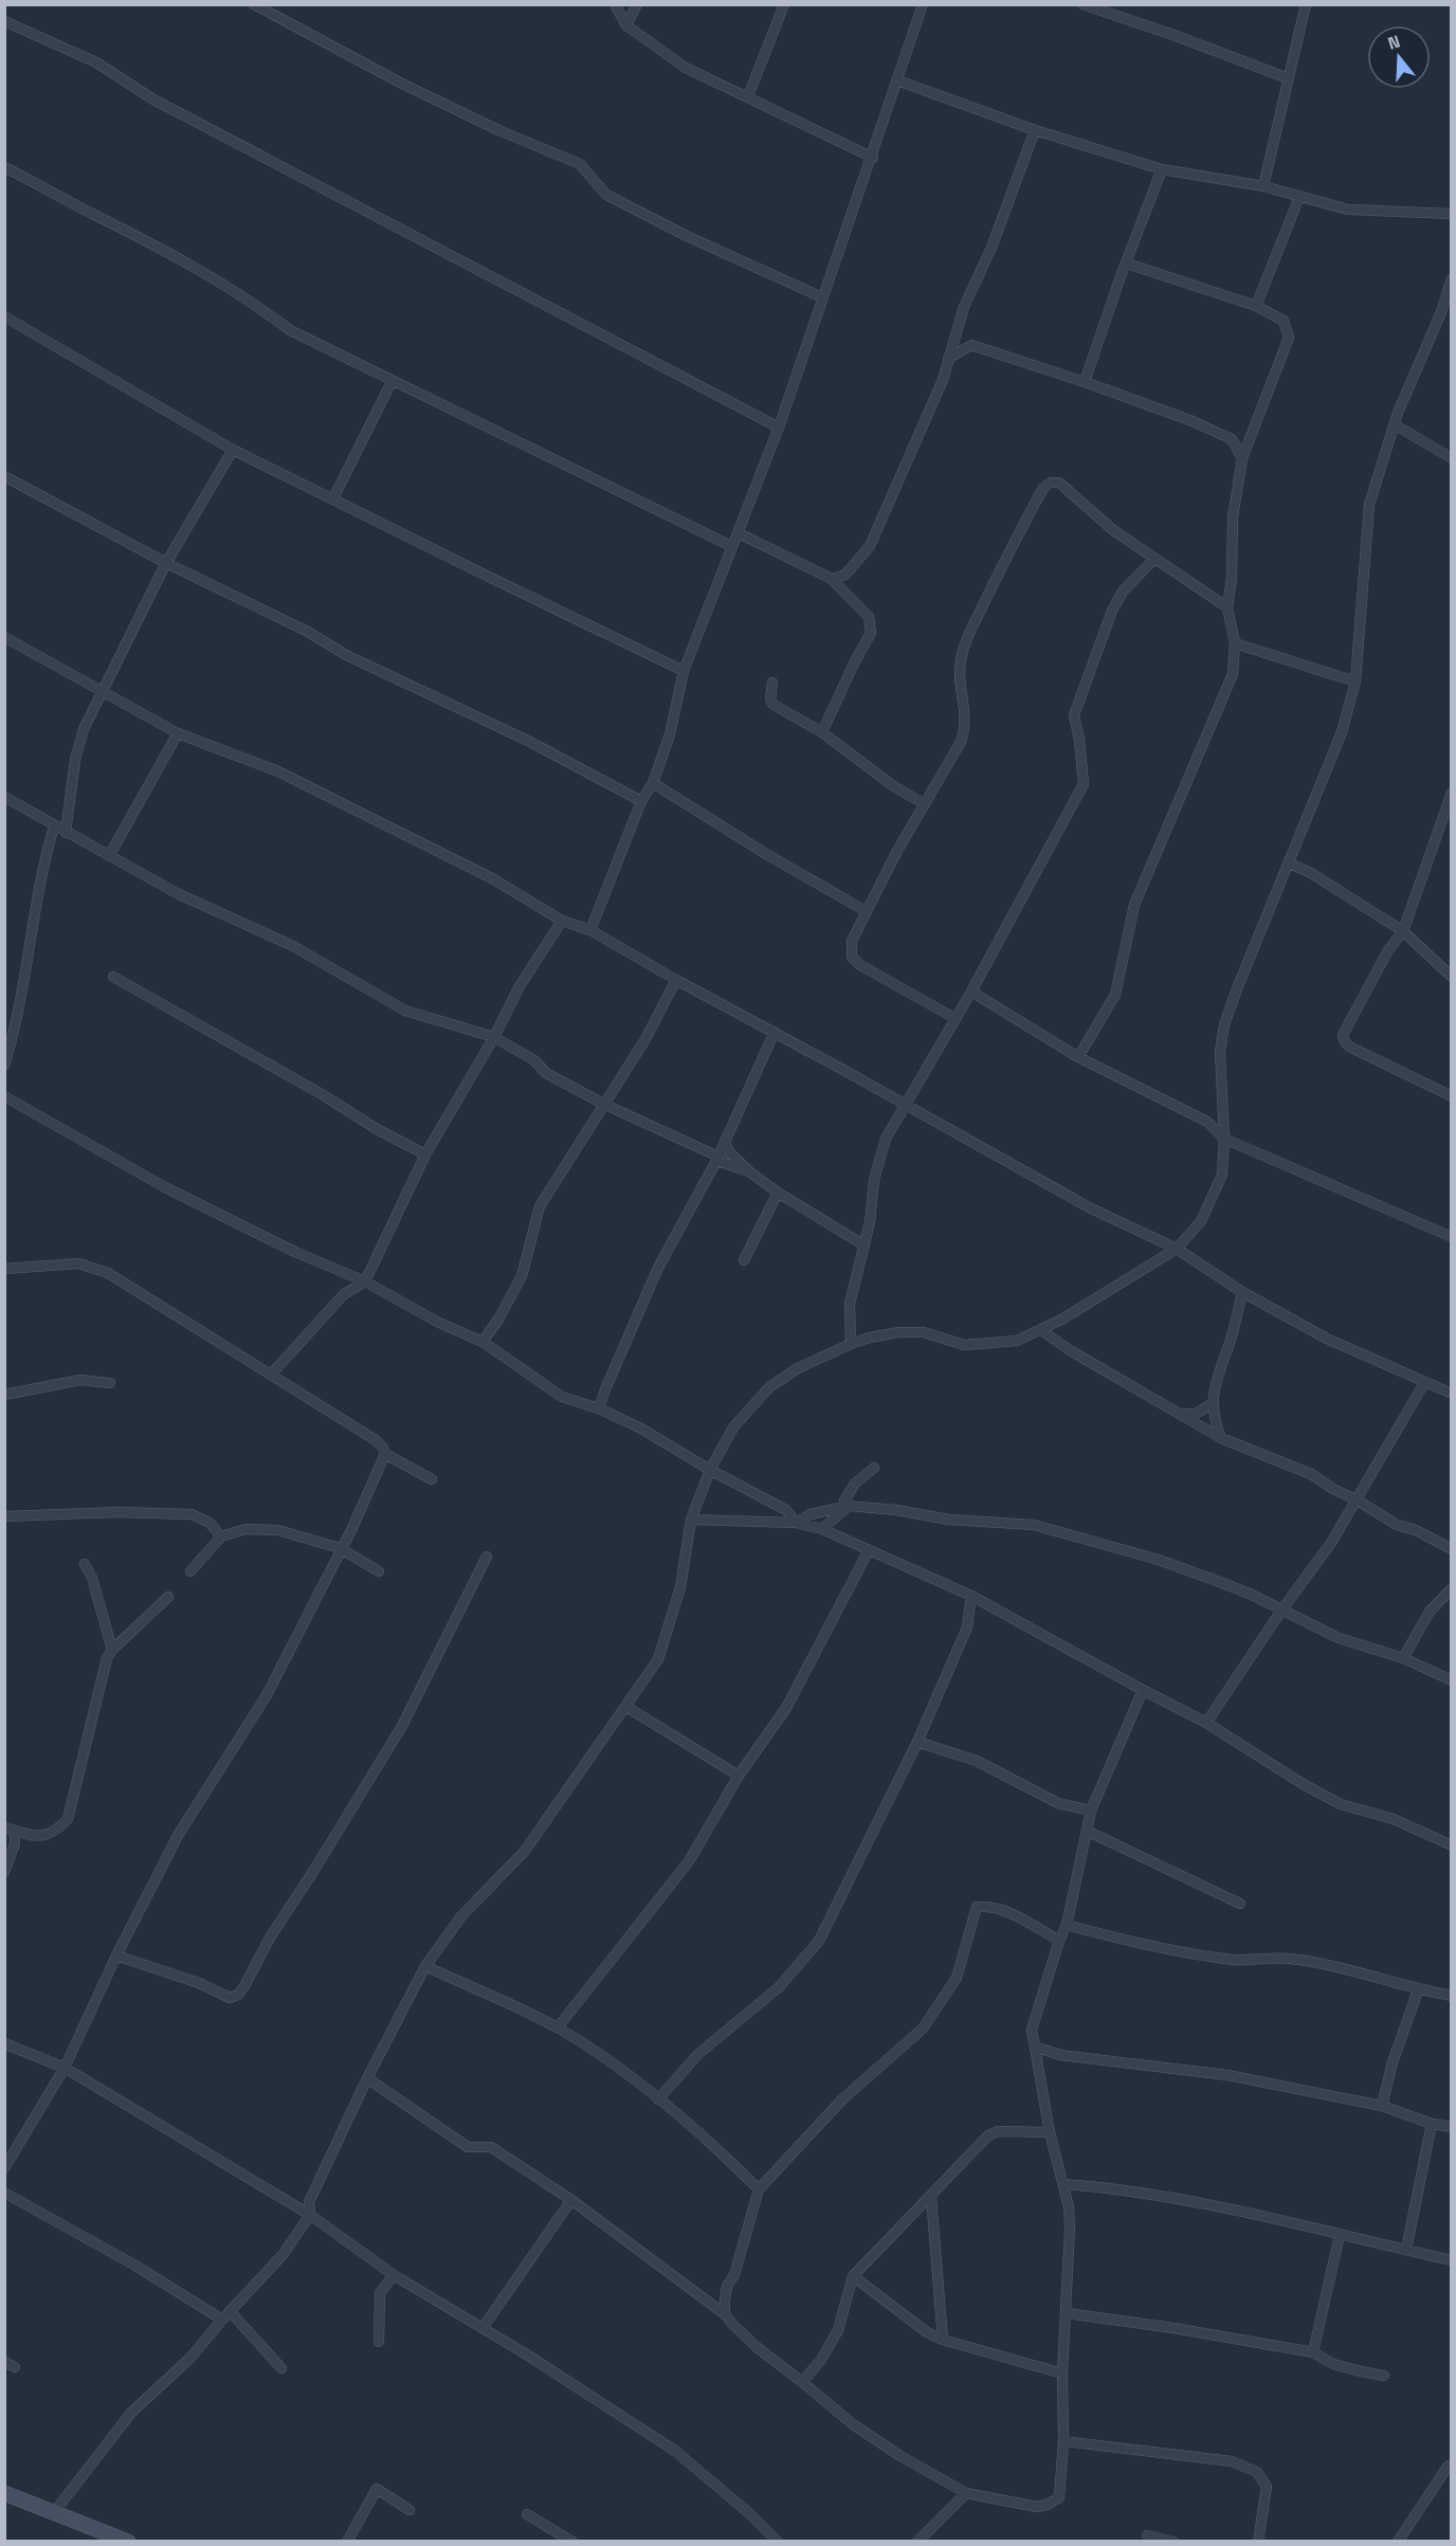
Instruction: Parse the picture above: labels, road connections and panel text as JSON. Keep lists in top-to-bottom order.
{
  "north": "top"
}
